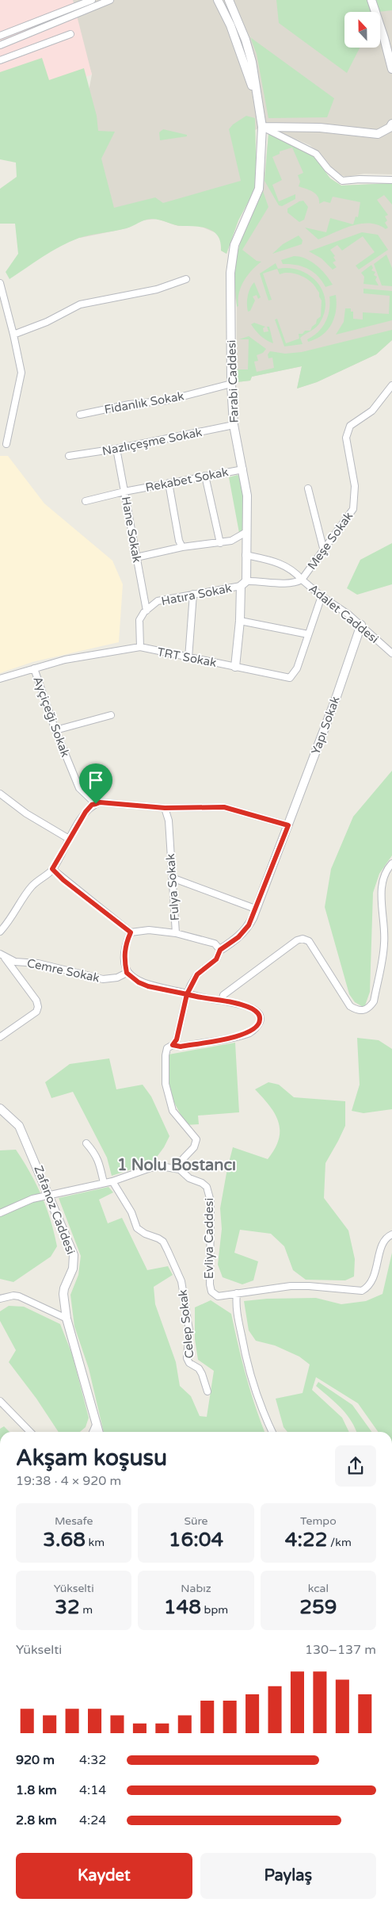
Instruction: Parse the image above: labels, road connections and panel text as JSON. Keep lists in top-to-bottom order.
{
  "streets": {
    "street": [
      "Farabi Caddesi",
      "Fidanlık Sokak",
      "Nazlıçeşme Sokak",
      "Rekabet Sokak",
      "Hane Sokak",
      "Meşe Sokak",
      "Hatıra Sokak",
      "Adalet Caddesi",
      "TRT Sokak",
      "Ayçiçeği Sokak",
      "Yapı Sokak",
      "Fulya Sokak",
      "Cemre Sokak",
      "Zafanoz Caddesi",
      "Evliya Caddesi",
      "Celep Sokak"
    ]
  },
  "crossings": [
    ["Farabi Caddesi", "Fidanlık Sokak"],
    ["Farabi Caddesi", "Nazlıçeşme Sokak"],
    ["Farabi Caddesi", "Rekabet Sokak"],
    ["Farabi Caddesi", "Meşe Sokak"],
    ["Farabi Caddesi", "Hatıra Sokak"],
    ["Farabi Caddesi", "Adalet Caddesi"],
    ["Farabi Caddesi", "TRT Sokak"],
    ["Nazlıçeşme Sokak", "Hane Sokak"],
    ["Rekabet Sokak", "Hane Sokak"],
    ["Hane Sokak", "Hatıra Sokak"],
    ["Meşe Sokak", "Adalet Caddesi"],
    ["Hatıra Sokak", "Adalet Caddesi"],
    ["Hatıra Sokak", "TRT Sokak"],
    ["Adalet Caddesi", "TRT Sokak"],
    ["Adalet Caddesi", "Yapı Sokak"],
    ["TRT Sokak", "Ayçiçeği Sokak"],
    ["Yapı Sokak", "Fulya Sokak"],
    ["Zafanoz Caddesi", "Evliya Caddesi"],
    ["Evliya Caddesi", "Celep Sokak"]
  ],
  "districts": ["1 Nolu Bostancı"],
  "north": "top",
  "page": {
    "heading": ["Akşam koşusu", "19:38 · 4 × 920 m"],
    "stats": [
      ["Mesafe", "3.68 km"],
      ["Süre", "16:04"],
      ["Tempo", "4:22 /km"],
      ["Yükselti", "32 m"],
      ["Nabız", "148 bpm"],
      ["kcal", "259"]
    ],
    "chart": ["Yükselti", "130–137 m"],
    "list": [
      {
        "name": "920 m",
        "note": "4:32"
      },
      {
        "name": "1.8 km",
        "note": "4:14"
      },
      {
        "name": "2.8 km",
        "note": "4:24"
      }
    ],
    "buttons": ["Kaydet", "Paylaş"]
  }
}
